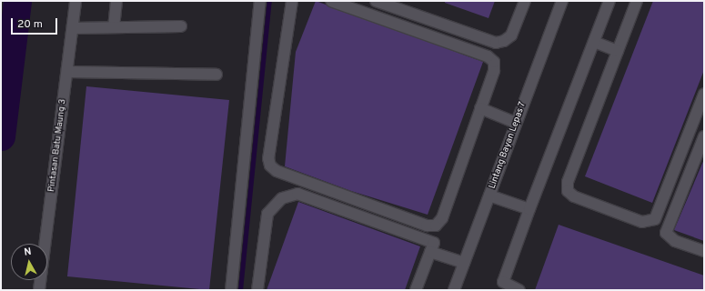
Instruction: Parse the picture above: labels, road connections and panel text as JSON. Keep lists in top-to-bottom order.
{
  "streets": {
    "street": ["Pintasan Batu Maung 3", "Lintang Bayan Lepas 7"]
  },
  "scale_bar": "20 m",
  "north": "top"
}
